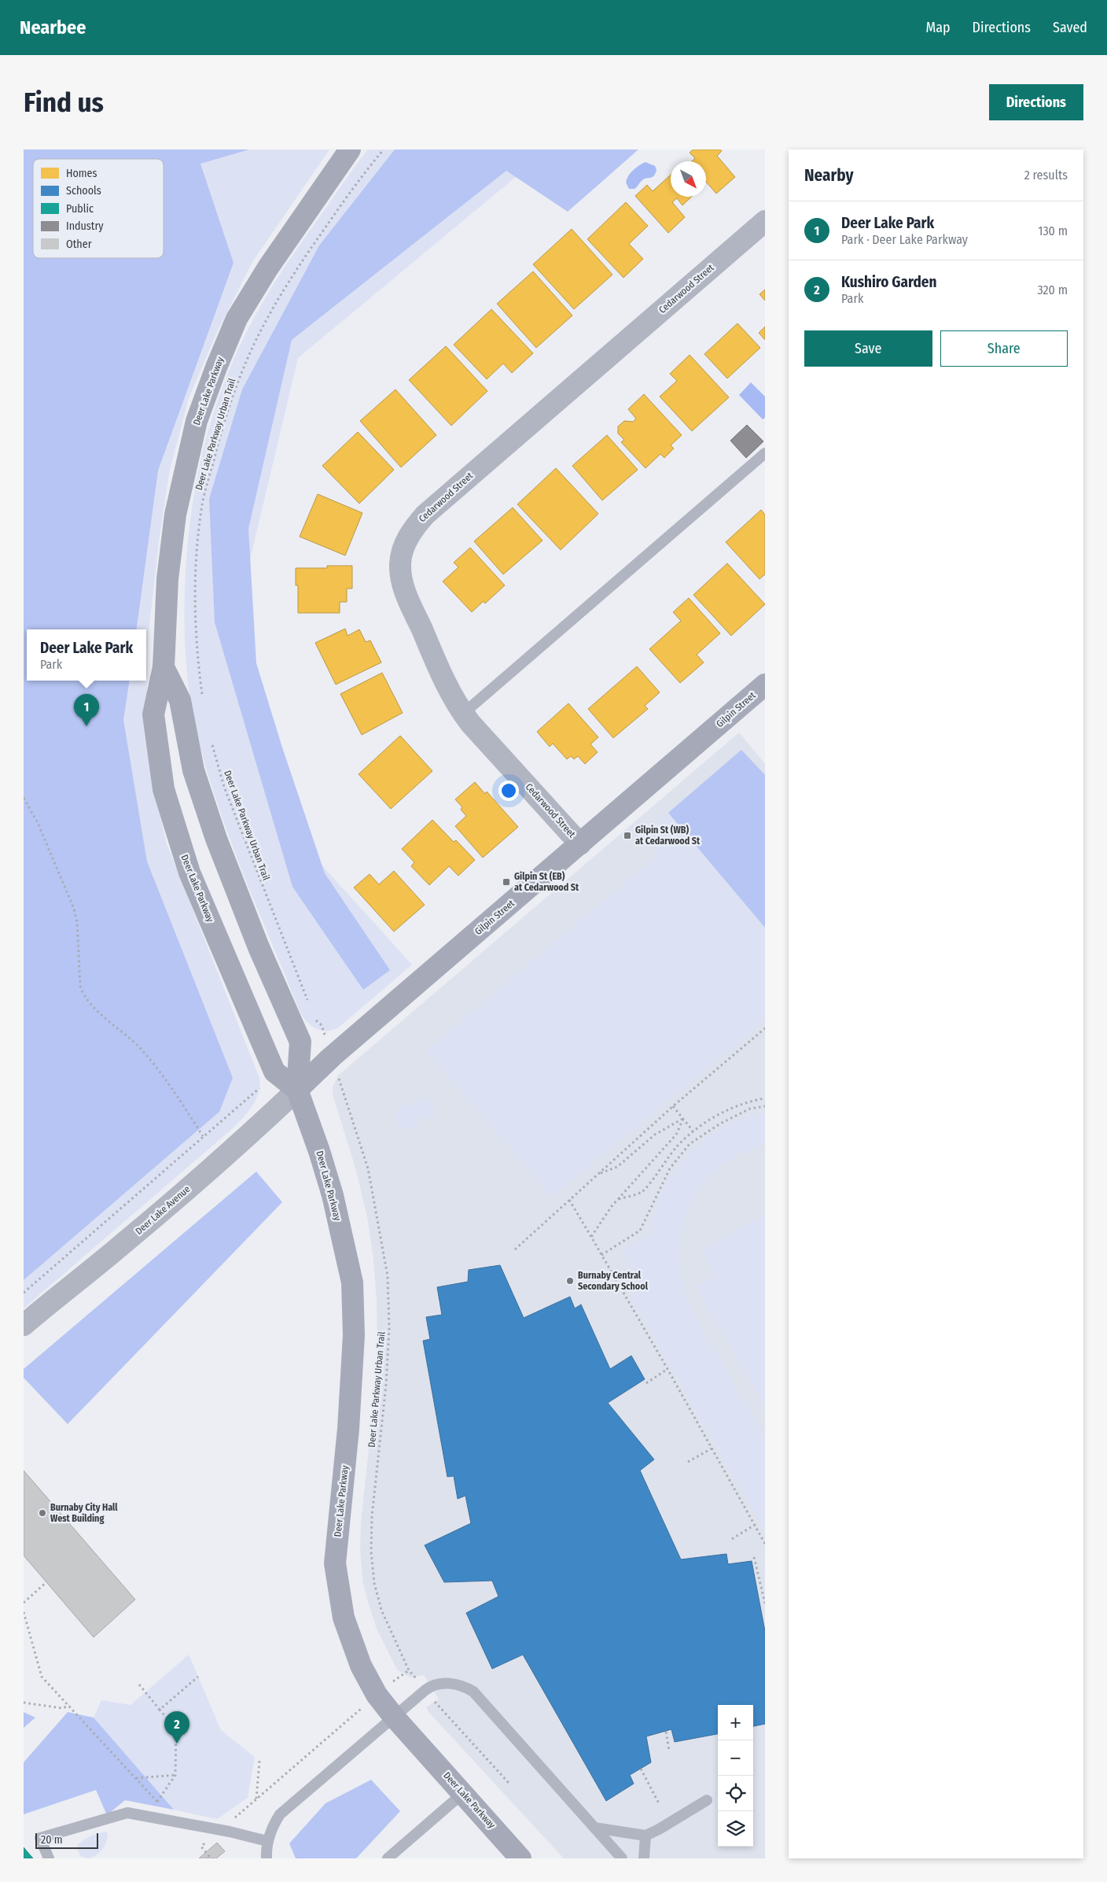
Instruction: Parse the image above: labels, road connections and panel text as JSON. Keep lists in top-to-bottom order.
{
  "streets": {
    "main road": ["Deer Lake Parkway", "Gilpin Street"],
    "street": ["Cedarwood Street", "Deer Lake Avenue"],
    "path": ["Deer Lake Parkway Urban Trail"]
  },
  "crossings": [
    ["Cedarwood Street", "Gilpin Street"],
    ["Deer Lake Parkway", "Gilpin Street"],
    ["Deer Lake Parkway", "Deer Lake Avenue"],
    ["Gilpin Street", "Deer Lake Avenue"]
  ],
  "places": {
    "transit": ["Gilpin St (WB) at Cedarwood St", "Gilpin St (EB) at Cedarwood St"],
    "other": ["Burnaby Central Secondary School", "Burnaby City Hall West Building"]
  },
  "legend": [
    "Homes",
    "Schools",
    "Public",
    "Industry",
    "Other"
  ],
  "scale_bar": "20 m",
  "north": "bottom right",
  "page": {
    "header": "Nearbee",
    "nav": ["Map", "Directions", "Saved"],
    "buttons": [
      "Directions",
      ["Save", "Share"]
    ],
    "title": "Find us",
    "heading": ["Nearby", "2 results"],
    "list": [
      {
        "mark": "1",
        "name": "Deer Lake Park",
        "note": "Park · Deer Lake Parkway",
        "value": "130 m"
      },
      {
        "mark": "2",
        "name": "Kushiro Garden",
        "note": "Park",
        "value": "320 m"
      }
    ],
    "popup": ["Deer Lake Park", "Park"],
    "pins": ["1", "2"],
    "map_buttons": ["+", "−"],
    "scale": "20 m"
  }
}
